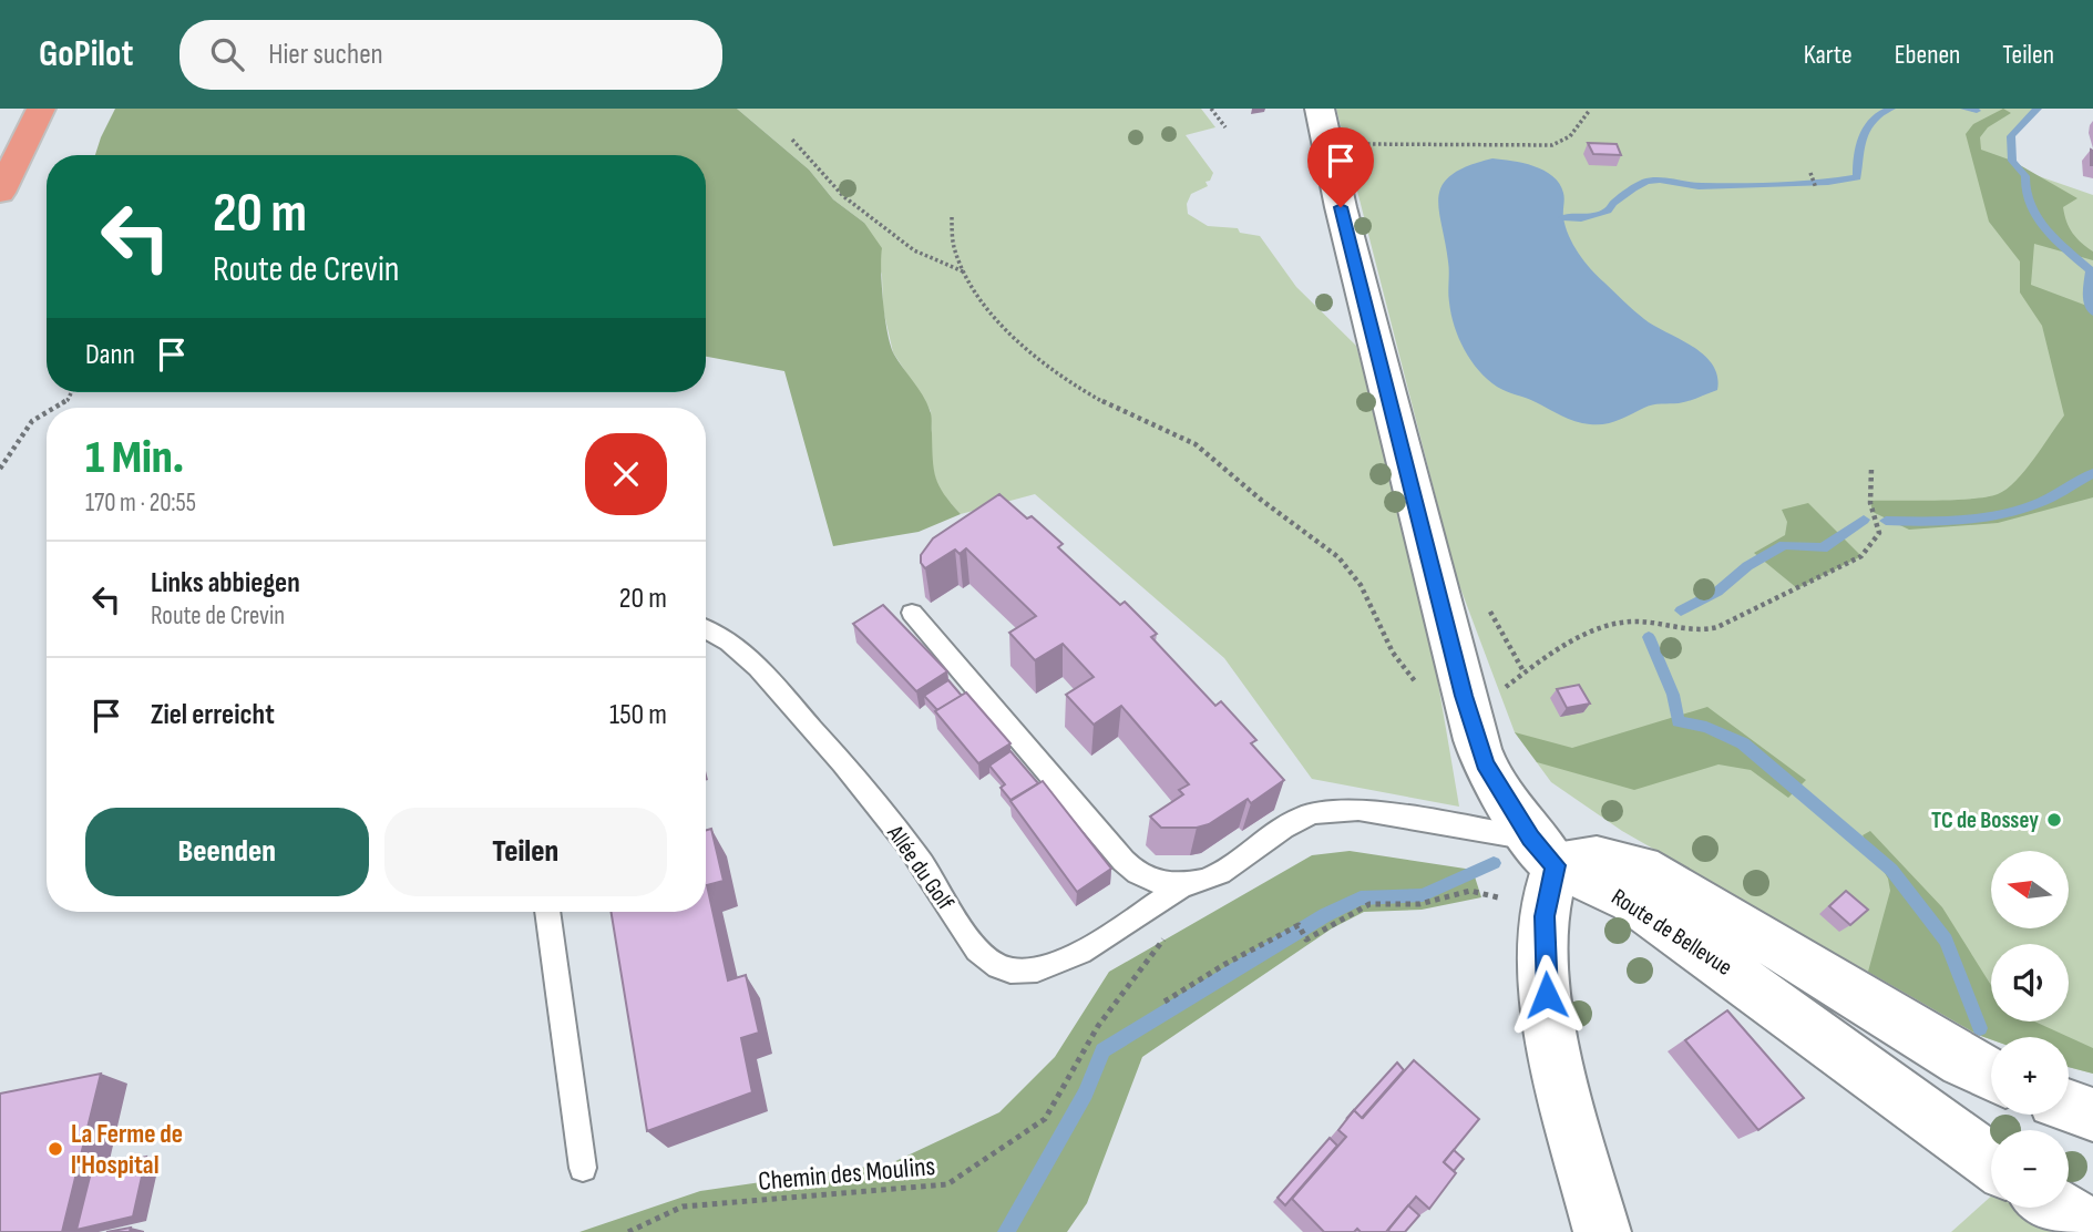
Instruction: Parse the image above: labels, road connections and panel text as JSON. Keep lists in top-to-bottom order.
{
  "streets": {
    "street": ["Route de Bellevue"],
    "lane": ["Allée du Golf"],
    "path": ["Chemin des Moulins"]
  },
  "crossings": [
    ["Allée du Golf", "Route de Bellevue"],
    ["Allée du Golf", "Chemin des Moulins"]
  ],
  "places": ["TC de Bossey", "La Ferme de l'Hospital"],
  "north": "left",
  "page": {
    "header": "GoPilot",
    "search": "Hier suchen",
    "nav": ["Karte", "Ebenen", "Teilen"],
    "turn": ["20 m", "Route de Crevin"],
    "then": "Dann",
    "heading": ["1 Min.", "170 m · 20:55"],
    "list": [
      {
        "name": "Links abbiegen",
        "note": "Route de Crevin",
        "value": "20 m"
      },
      {
        "name": "Ziel erreicht",
        "value": "150 m"
      }
    ],
    "buttons": ["Beenden", "Teilen"],
    "map_buttons": ["+", "−"]
  }
}
